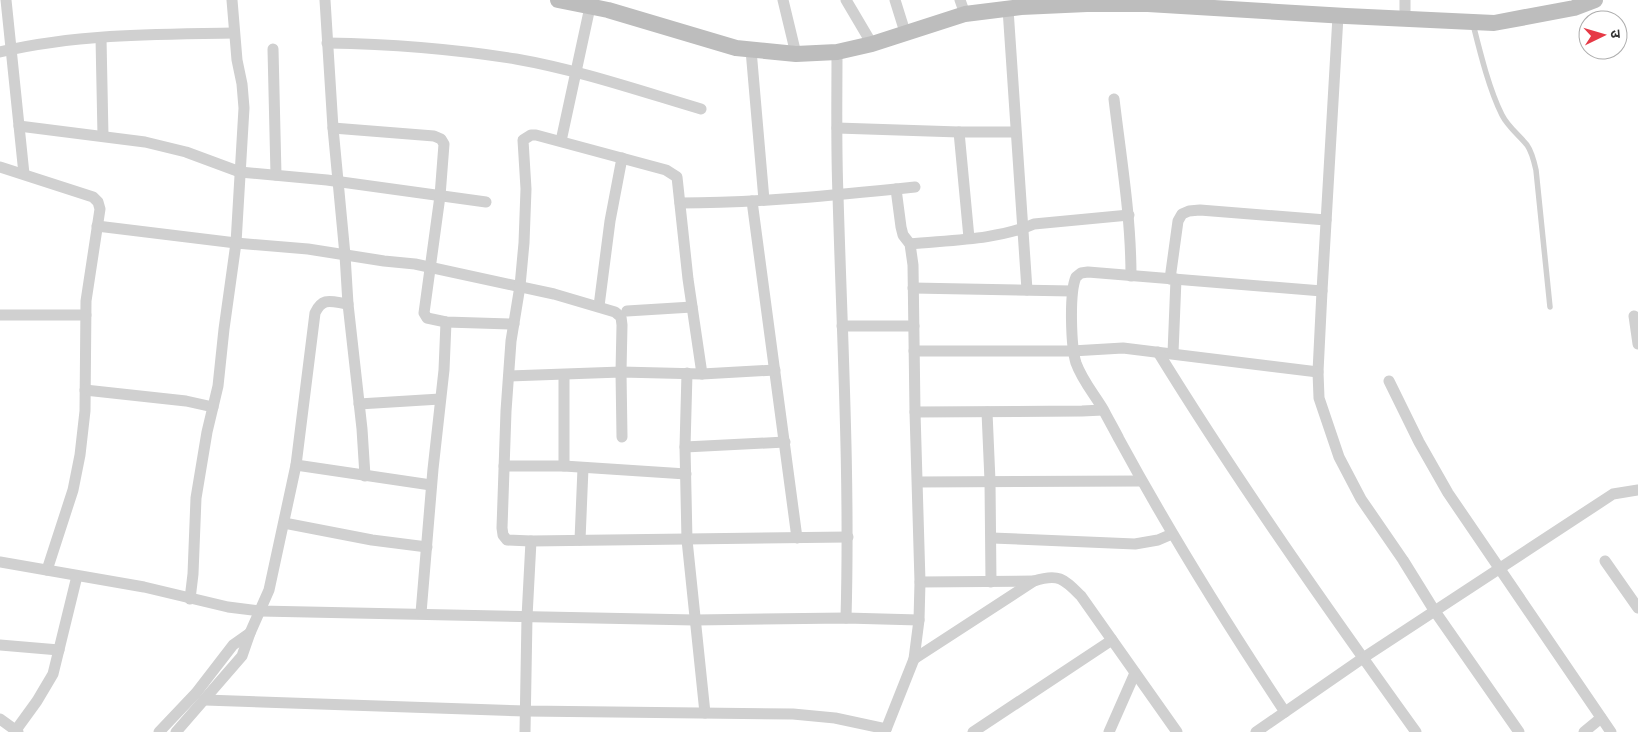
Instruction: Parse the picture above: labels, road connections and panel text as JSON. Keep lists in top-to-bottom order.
{
  "north": "right"
}
